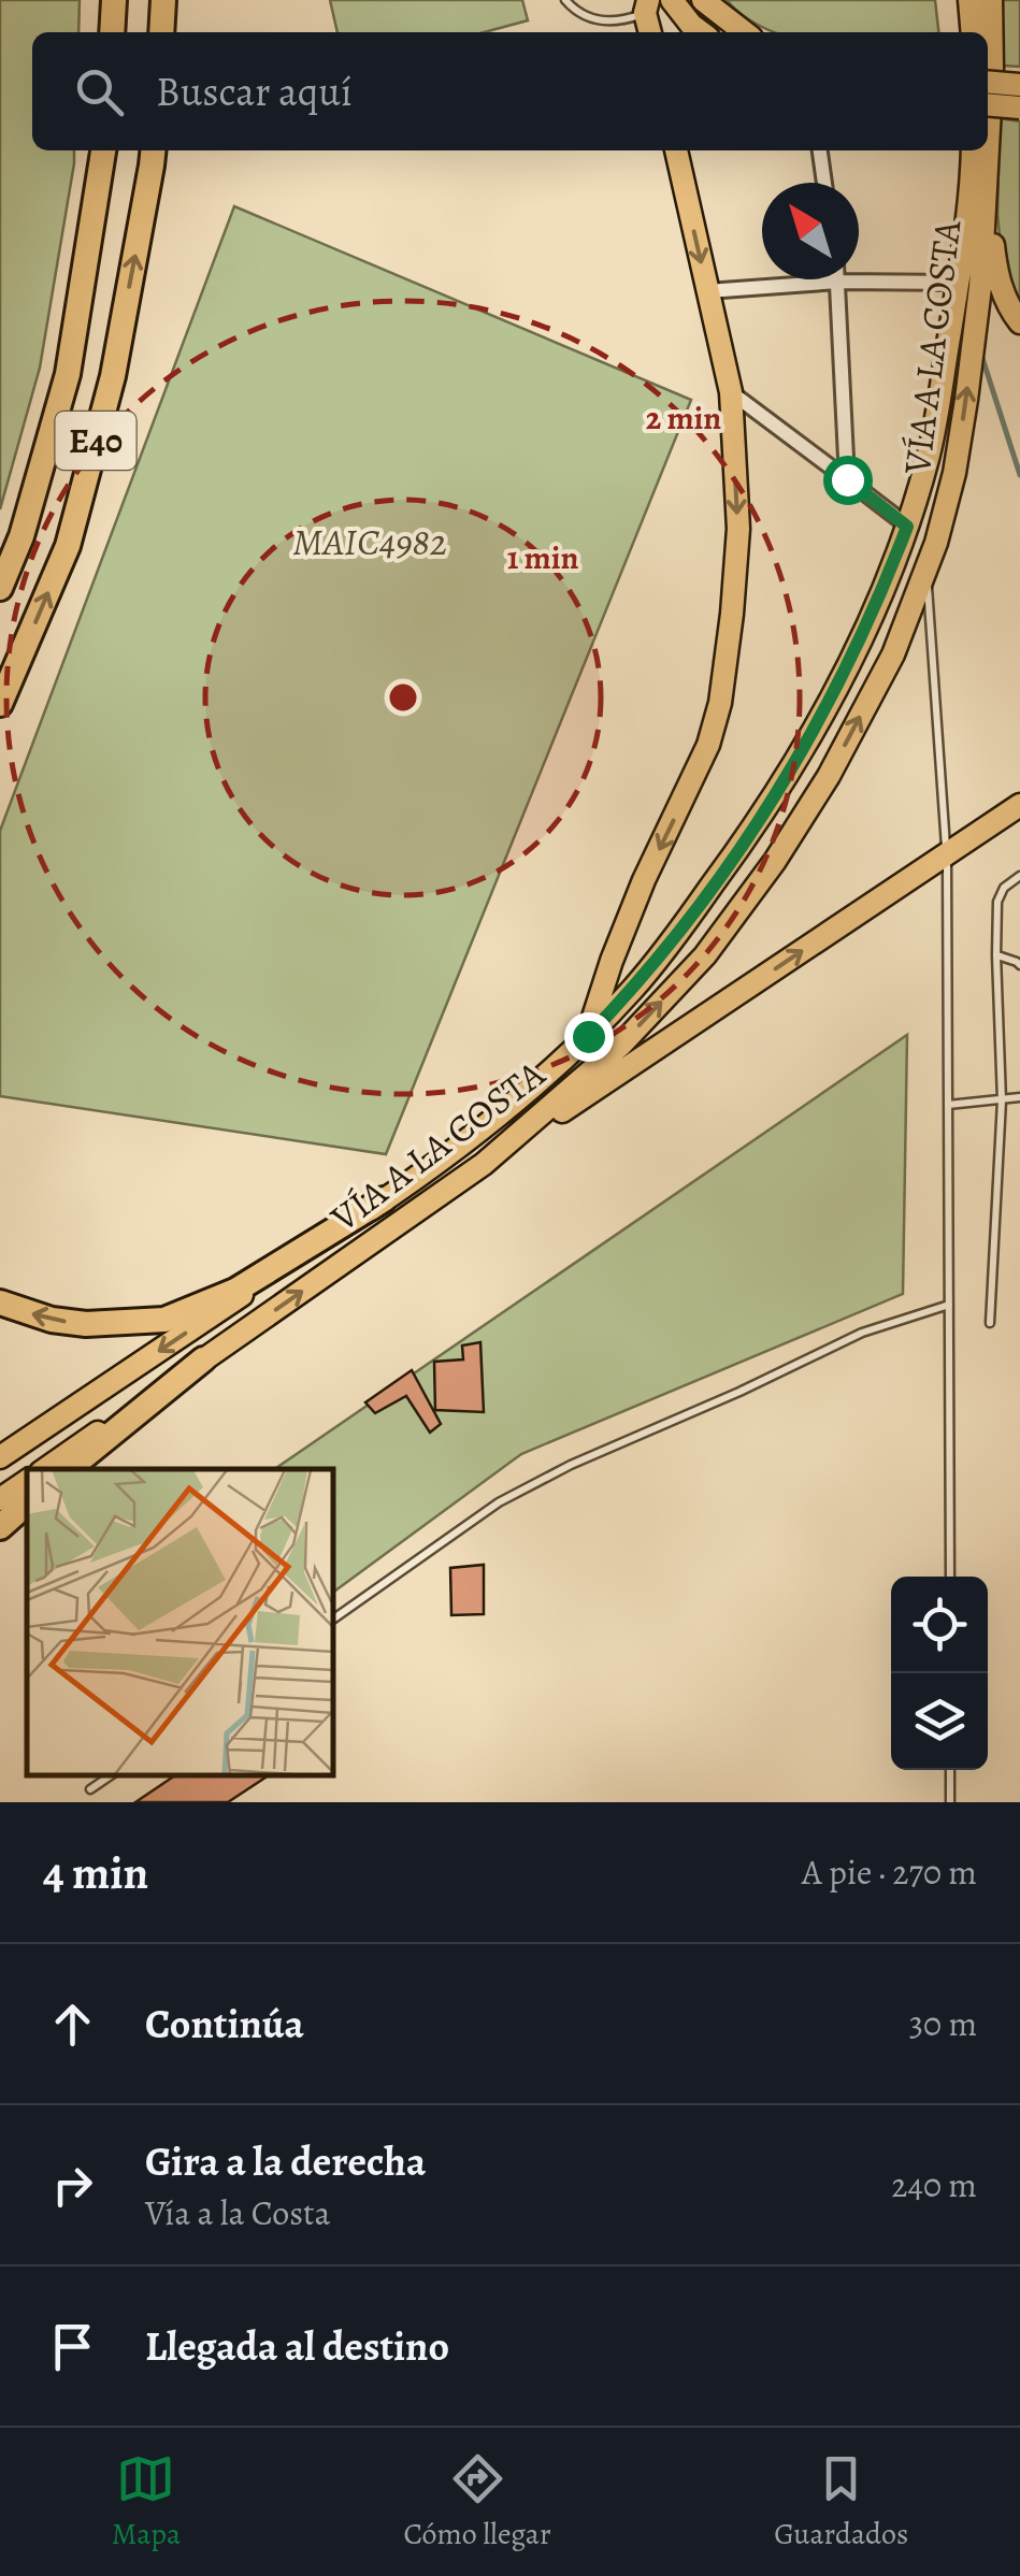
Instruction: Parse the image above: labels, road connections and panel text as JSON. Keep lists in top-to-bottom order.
{
  "streets": {
    "highway": ["E40"],
    "main road": ["VÍA A LA COSTA"]
  },
  "parks": ["MAIC4982"],
  "north": "top left",
  "page": {
    "search": "Buscar aquí",
    "heading": ["4 min", "A pie · 270 m"],
    "list": [
      ["Continúa", "30 m"],
      ["Gira a la derecha", "Vía a la Costa", "240 m"],
      "Llegada al destino"
    ],
    "nav": ["Mapa", "Cómo llegar", "Guardados"]
  },
  "rings": ["2 min", "1 min"]
}
